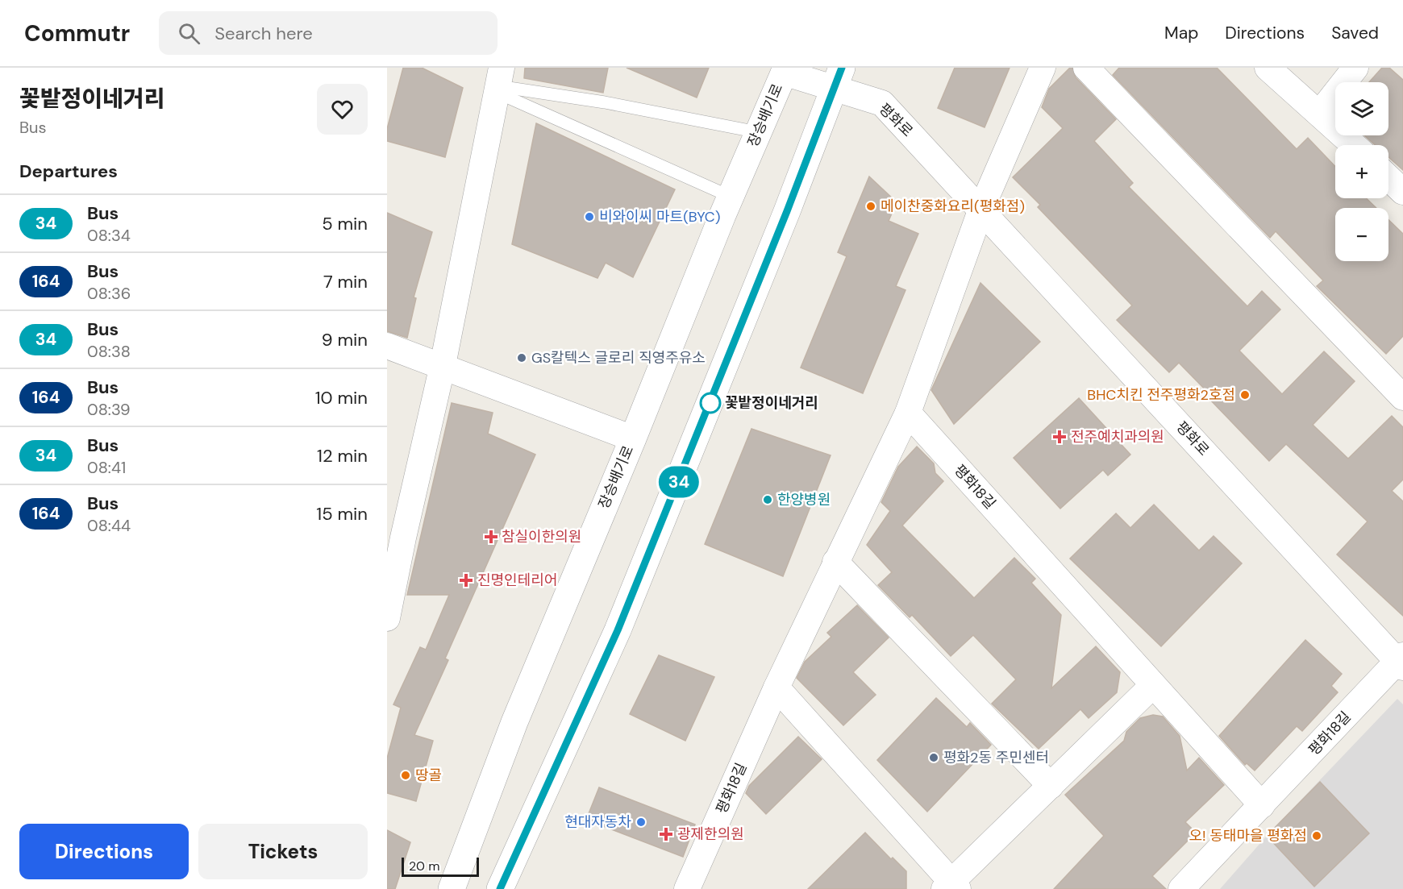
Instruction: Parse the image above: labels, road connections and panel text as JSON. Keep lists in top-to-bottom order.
{
  "streets": {
    "street": ["장승배기로", "평화로", "평화18길"]
  },
  "crossings": [
    ["장승배기로", "평화로"],
    ["평화로", "평화18길"]
  ],
  "places": {
    "other": [
      "메이찬중화요리(평화점)",
      "비와이씨 마트(BYC)",
      "GS칼텍스 글로리 직영주유소",
      "BHC치킨 전주평화2호점",
      "꽃밭정이네거리",
      "한양병원",
      "평화2동 주민센터",
      "땅골",
      "현대자동차",
      "오! 동태마을 평화점"
    ],
    "health": [
      "전주예치과의원",
      "참실이한의원",
      "진명인테리어",
      "광제한의원"
    ]
  },
  "lines": ["bus line 34"],
  "scale_bar": "20 m",
  "page": {
    "header": "Commutr",
    "search": "Search here",
    "nav": ["Map", "Directions", "Saved"],
    "heading": [
      ["꽃밭정이네거리", "Bus"],
      "Departures"
    ],
    "on_map": "34",
    "map_buttons": ["+", "−"],
    "list": [
      {
        "mark": "34",
        "name": "Bus",
        "note": "08:34",
        "value": "5 min"
      },
      {
        "mark": "164",
        "name": "Bus",
        "note": "08:36",
        "value": "7 min"
      },
      {
        "mark": "34",
        "name": "Bus",
        "note": "08:38",
        "value": "9 min"
      },
      {
        "mark": "164",
        "name": "Bus",
        "note": "08:39",
        "value": "10 min"
      },
      {
        "mark": "34",
        "name": "Bus",
        "note": "08:41",
        "value": "12 min"
      },
      {
        "mark": "164",
        "name": "Bus",
        "note": "08:44",
        "value": "15 min"
      }
    ],
    "buttons": ["Directions", "Tickets"],
    "scale": "20 m"
  }
}
